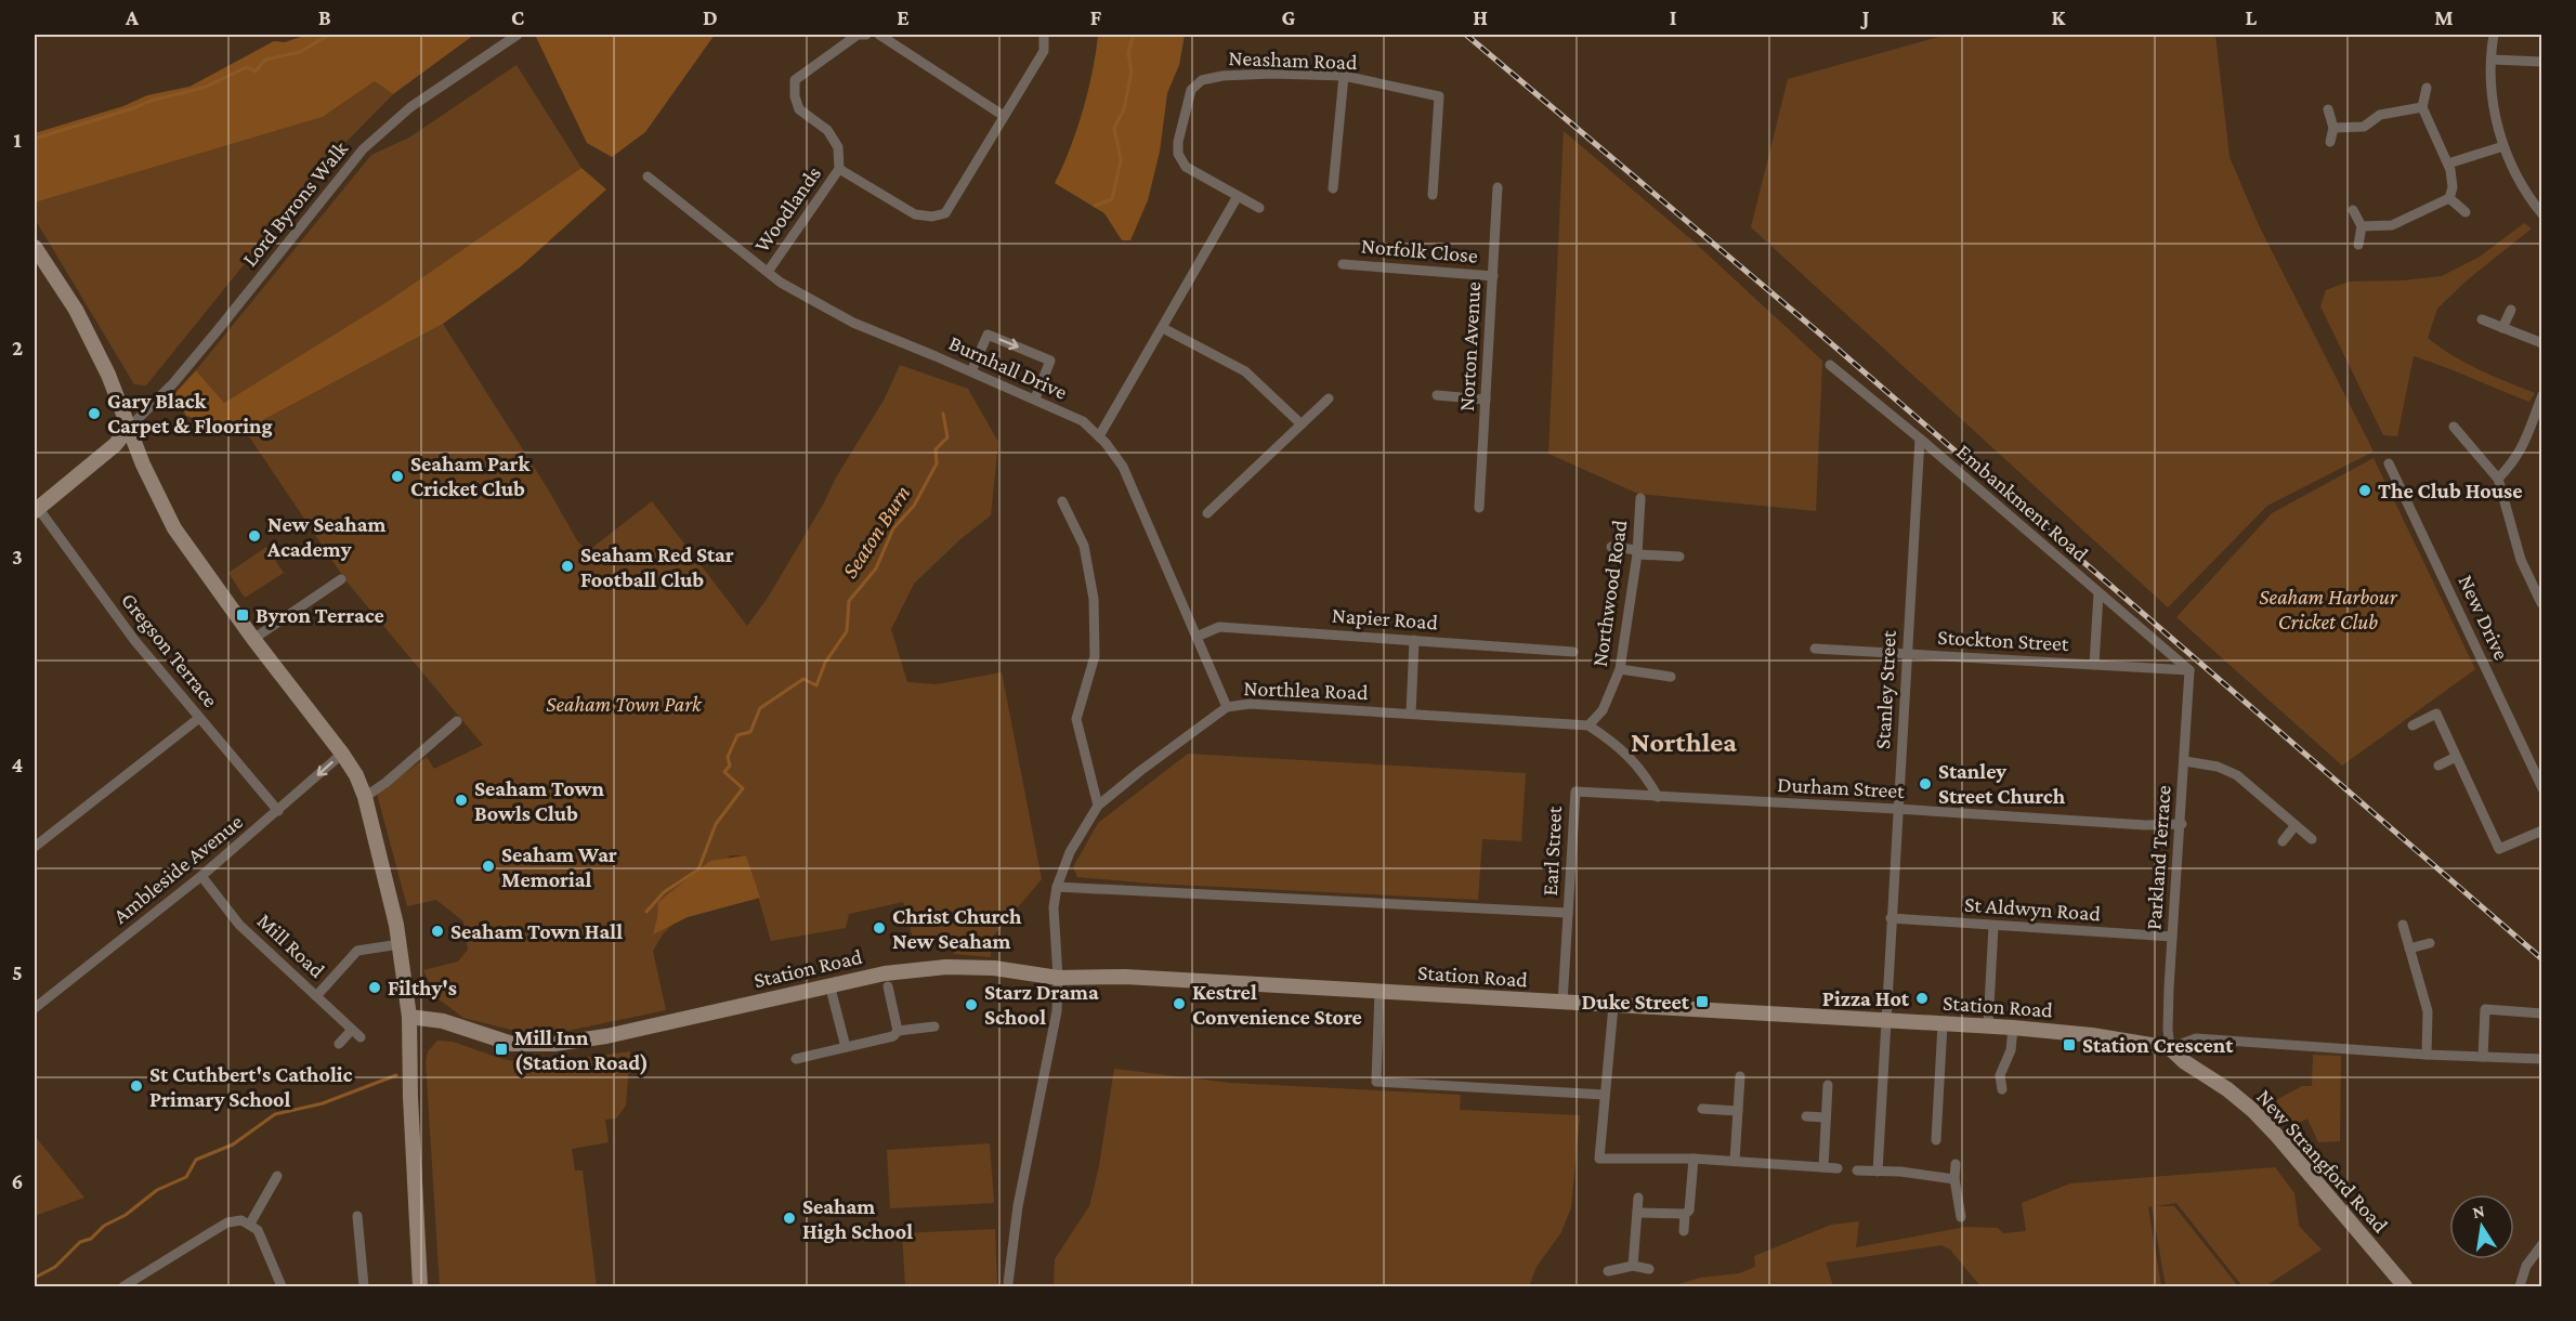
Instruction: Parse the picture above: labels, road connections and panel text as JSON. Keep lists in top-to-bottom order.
{
  "streets": {
    "main road": ["Station Road", "New Strangford Road"],
    "street": [
      "Neasham Road",
      "Lord Byrons Walk",
      "Woodlands",
      "Norfolk Close",
      "Norton Avenue",
      "Burnhall Drive",
      "Embankment Road",
      "Northwood Road",
      "New Drive",
      "Napier Road",
      "Stockton Street",
      "Gregson Terrace",
      "Northlea Road",
      "Stanley Street",
      "Durham Street",
      "Earl Street",
      "Parkland Terrace",
      "Ambleside Avenue",
      "St Aldwyn Road",
      "Mill Road"
    ]
  },
  "crossings": [
    ["Woodlands", "Burnhall Drive"],
    ["Norfolk Close", "Norton Avenue"],
    ["Burnhall Drive", "Napier Road"],
    ["Burnhall Drive", "Northlea Road"],
    ["Embankment Road", "Stockton Street"],
    ["Embankment Road", "Stanley Street"],
    ["Embankment Road", "Parkland Terrace"],
    ["Northwood Road", "Northlea Road"],
    ["Stockton Street", "Stanley Street"],
    ["Stockton Street", "Parkland Terrace"],
    ["Gregson Terrace", "Ambleside Avenue"],
    ["Northlea Road", "Station Road"],
    ["Stanley Street", "Durham Street"],
    ["Stanley Street", "St Aldwyn Road"],
    ["Stanley Street", "Station Road"],
    ["Durham Street", "Earl Street"],
    ["Durham Street", "Parkland Terrace"],
    ["Earl Street", "Station Road"],
    ["Parkland Terrace", "St Aldwyn Road"],
    ["Parkland Terrace", "Station Road"],
    ["Parkland Terrace", "New Strangford Road"],
    ["Ambleside Avenue", "Mill Road"],
    ["Station Road", "New Strangford Road"]
  ],
  "districts": ["Northlea"],
  "water": ["Seaton Burn"],
  "parks": ["Seaham Harbour Cricket Club", "Seaham Town Park"],
  "places": {
    "other": [
      "Gary Black Carpet & Flooring",
      "Seaham Park Cricket Club",
      "The Club House",
      "New Seaham Academy",
      "Seaham Red Star Football Club",
      "Stanley Street Church",
      "Seaham Town Bowls Club",
      "Seaham War Memorial",
      "Christ Church New Seaham",
      "Seaham Town Hall",
      "Filthy's",
      "Pizza Hot",
      "Kestrel Convenience Store",
      "Starz Drama School",
      "St Cuthbert's Catholic Primary School",
      "Seaham High School"
    ],
    "transit": [
      "Byron Terrace",
      "Duke Street",
      "Station Crescent",
      "Mill Inn (Station Road)"
    ]
  },
  "north": "top",
  "grid": {
    "columns": [
      "A",
      "B",
      "C",
      "D",
      "E",
      "F",
      "G",
      "H",
      "I",
      "J",
      "K",
      "L",
      "M"
    ],
    "rows": [
      "1",
      "2",
      "3",
      "4",
      "5",
      "6"
    ]
  }
}
